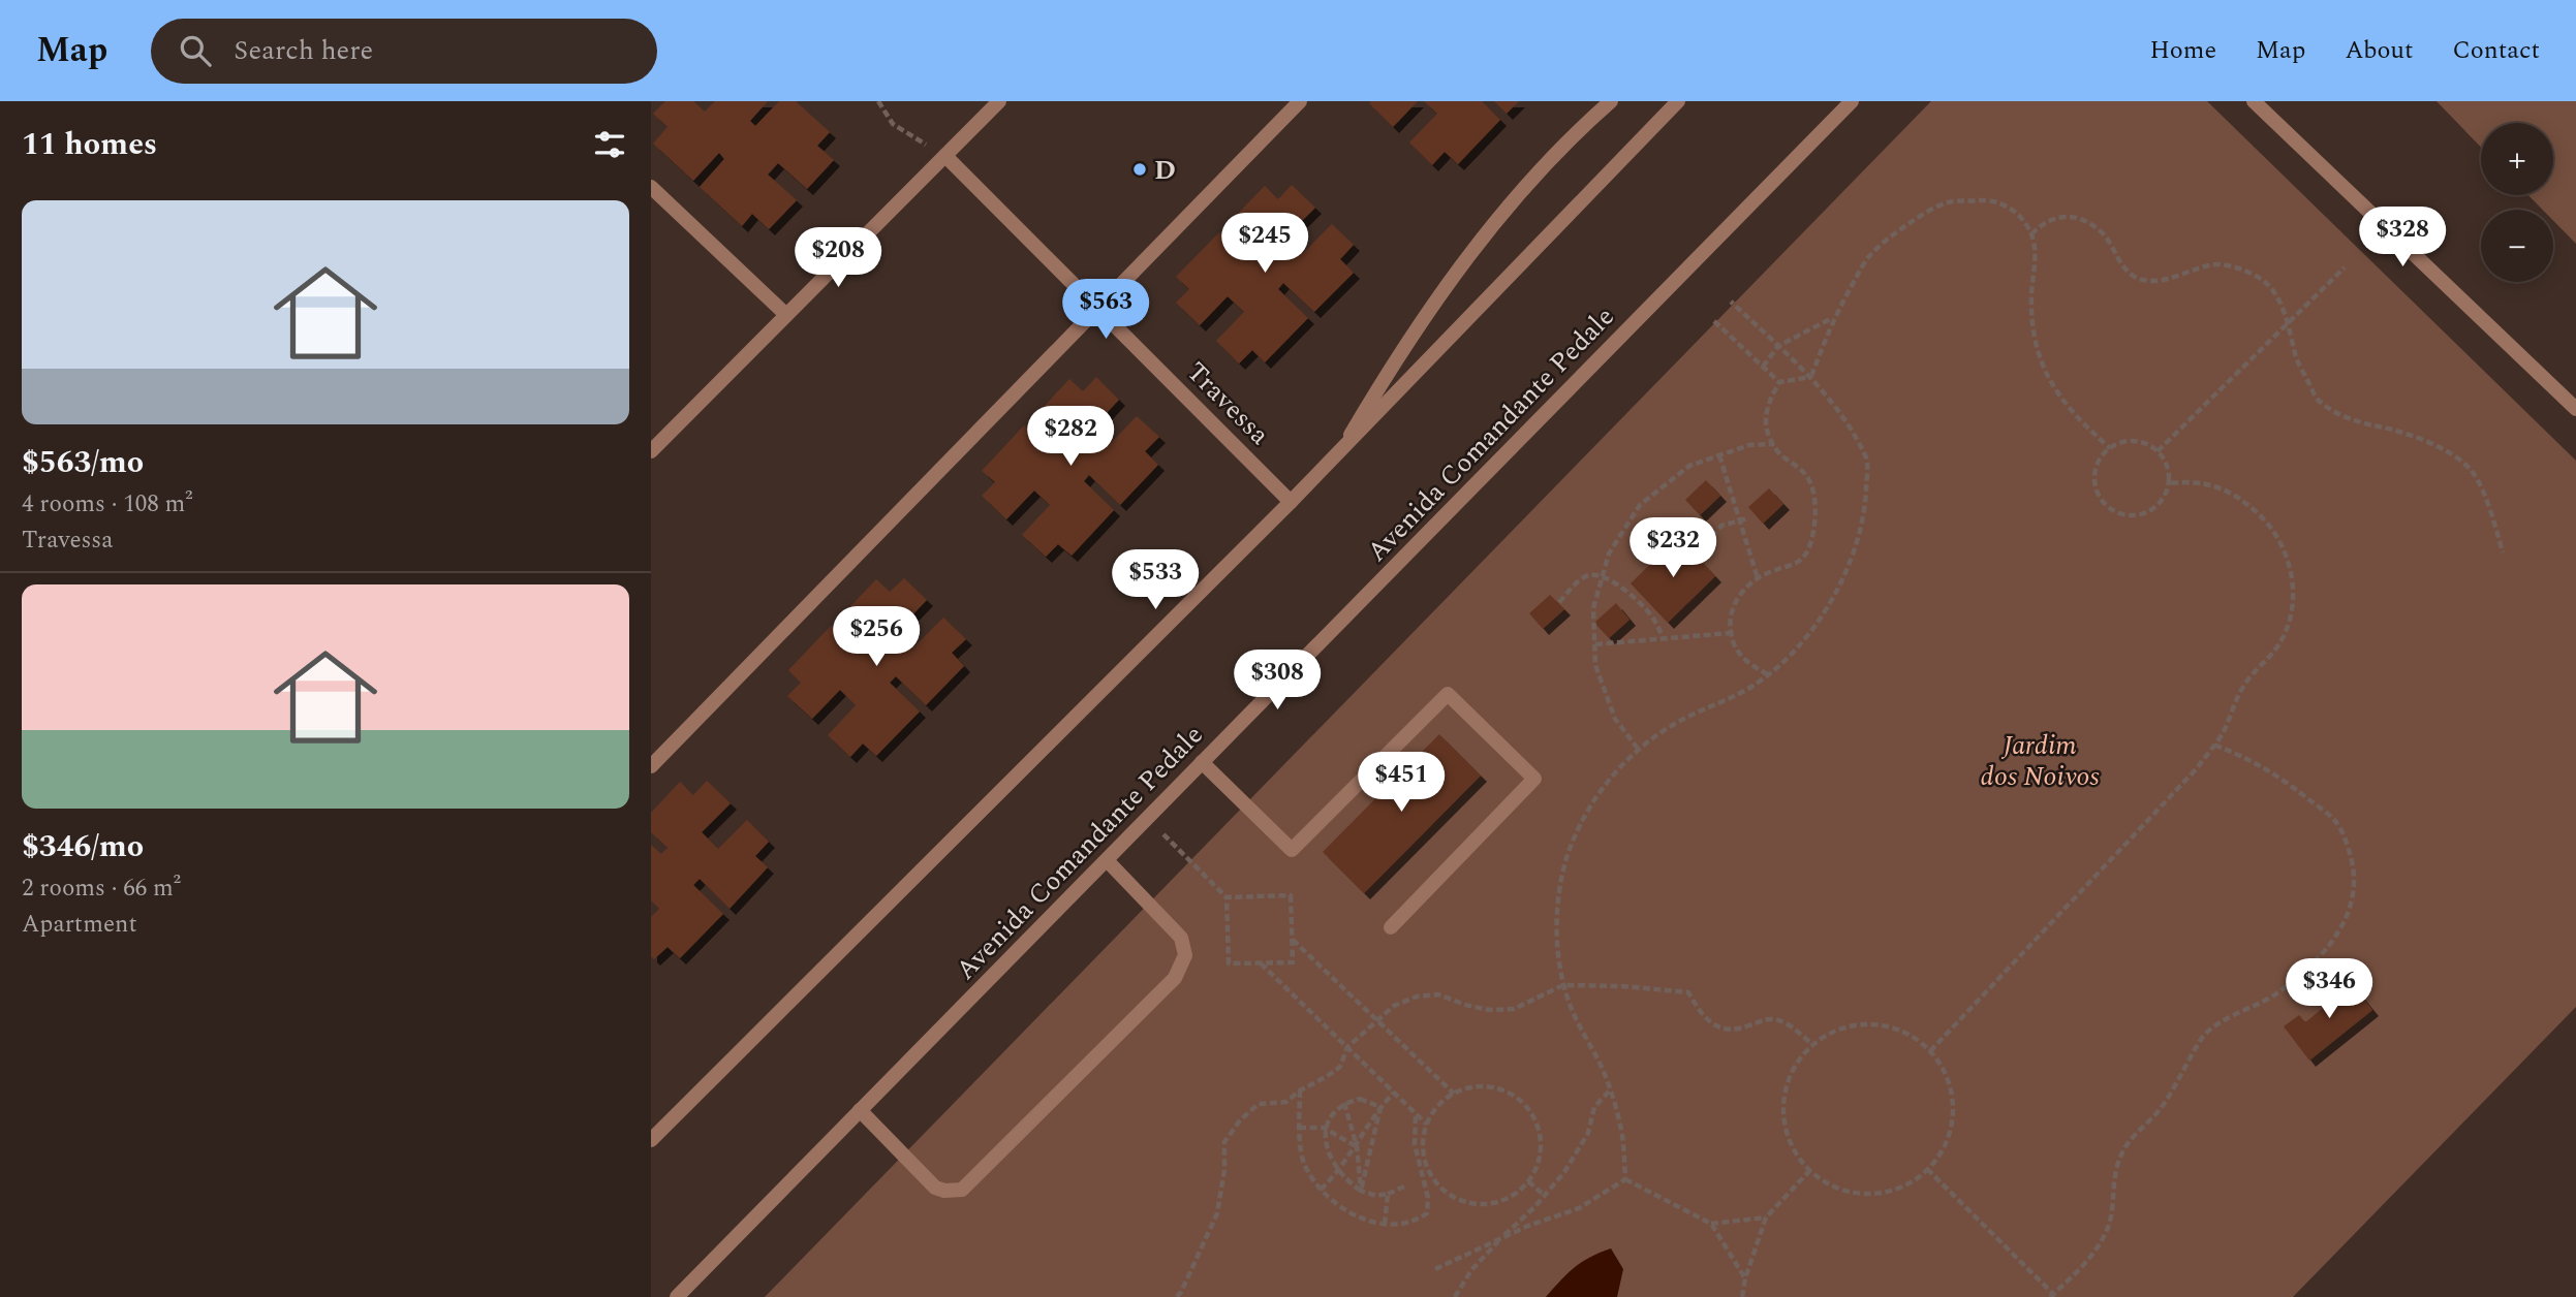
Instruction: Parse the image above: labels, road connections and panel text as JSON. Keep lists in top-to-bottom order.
{
  "streets": {
    "street": ["Travessa", "Avenida Comandante Pedale"]
  },
  "parks": ["Jardim dos Noivos"],
  "places": ["D"],
  "page": {
    "header": "Map",
    "search": "Search here",
    "nav": [
      "Home",
      "Map",
      "About",
      "Contact"
    ],
    "heading": "11 homes",
    "map_buttons": ["+", "−"],
    "list": [
      {
        "name": "$563/mo",
        "note": "4 rooms · 108 m² · Travessa"
      },
      {
        "name": "$346/mo",
        "note": "2 rooms · 66 m² · Apartment"
      }
    ],
    "price": [
      "$328",
      "$245",
      "$208",
      "$563",
      "$282",
      "$232",
      "$533",
      "$256",
      "$308",
      "$451",
      "$346"
    ]
  }
}
